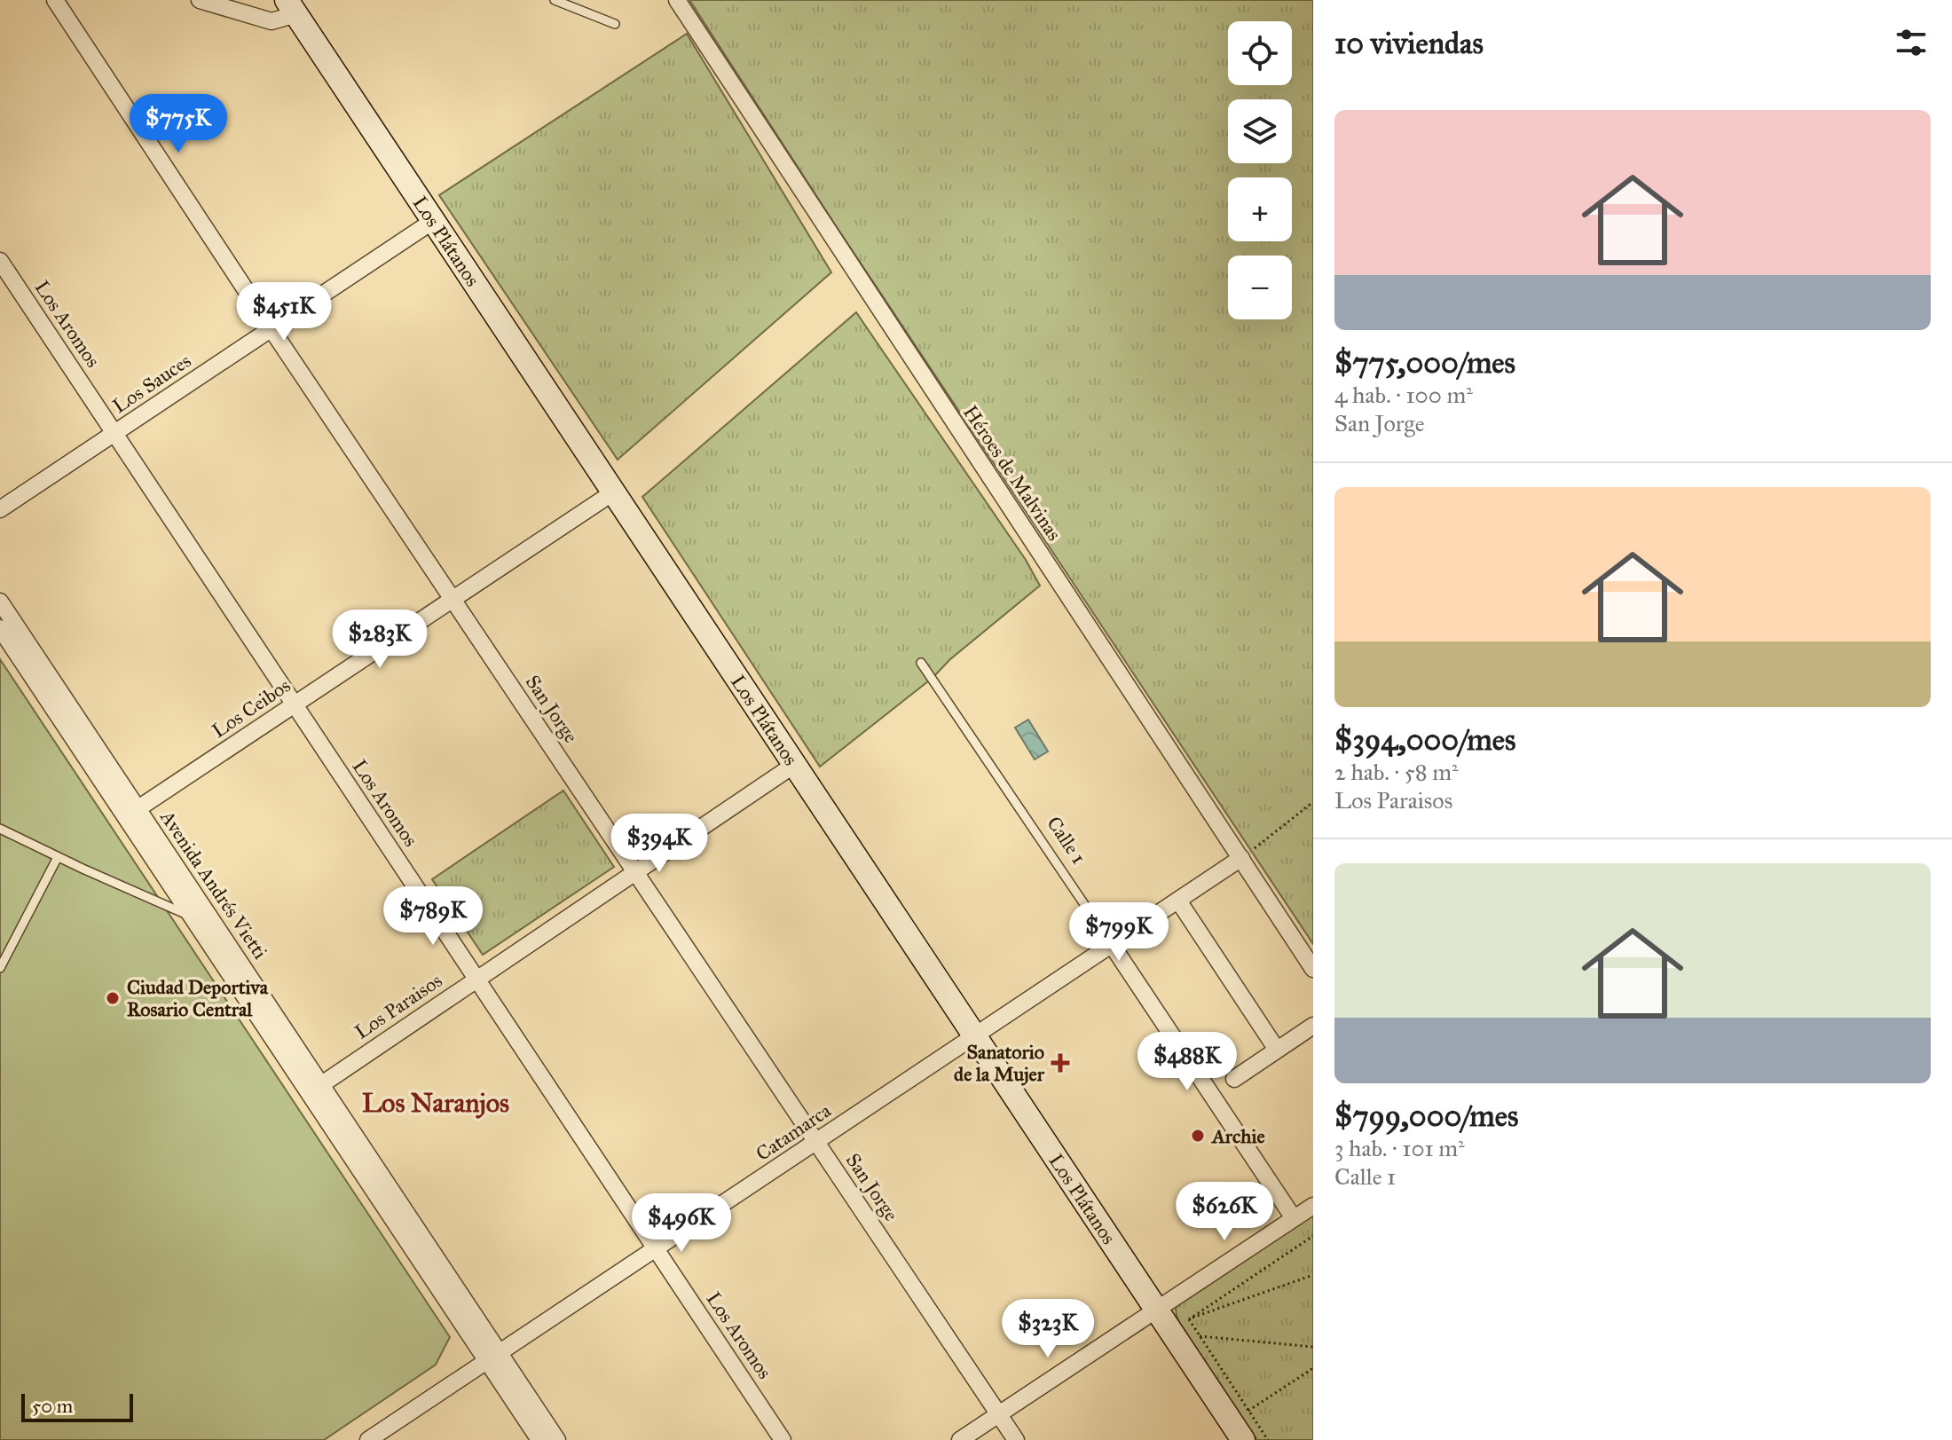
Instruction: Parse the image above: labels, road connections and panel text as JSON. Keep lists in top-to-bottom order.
{
  "streets": {
    "street": [
      "Los Plátanos",
      "Los Aromos",
      "Los Sauces",
      "Héroes de Malvinas",
      "Los Ceibos",
      "San Jorge",
      "Calle 1",
      "Avenida Andrés Vietti",
      "Los Paraisos",
      "Catamarca"
    ]
  },
  "crossings": [
    ["Los Plátanos", "Los Sauces"],
    ["Los Plátanos", "Los Ceibos"],
    ["Los Plátanos", "Los Paraisos"],
    ["Los Plátanos", "Catamarca"],
    ["Los Aromos", "Los Sauces"],
    ["Los Aromos", "Los Ceibos"],
    ["Los Aromos", "Los Paraisos"],
    ["Los Aromos", "Catamarca"],
    ["Los Sauces", "San Jorge"],
    ["Héroes de Malvinas", "Catamarca"],
    ["Los Ceibos", "San Jorge"],
    ["Los Ceibos", "Avenida Andrés Vietti"],
    ["San Jorge", "Los Paraisos"],
    ["San Jorge", "Catamarca"],
    ["Calle 1", "Catamarca"],
    ["Avenida Andrés Vietti", "Los Paraisos"],
    ["Avenida Andrés Vietti", "Catamarca"]
  ],
  "districts": ["Los Naranjos"],
  "places": {
    "other": ["Ciudad Deportiva Rosario Central", "Archie"],
    "health": ["Sanatorio de la Mujer"]
  },
  "scale_bar": "50 m",
  "page": {
    "heading": "10 viviendas",
    "map_buttons": ["+", "−"],
    "list": [
      {
        "name": "$775,000/mes",
        "note": "4 hab. · 100 m² · San Jorge"
      },
      {
        "name": "$394,000/mes",
        "note": "2 hab. · 58 m² · Los Paraisos"
      },
      {
        "name": "$799,000/mes",
        "note": "3 hab. · 101 m² · Calle 1"
      }
    ],
    "price": [
      "$775K",
      "$451K",
      "$283K",
      "$394K",
      "$789K",
      "$799K",
      "$488K",
      "$626K",
      "$496K",
      "$323K"
    ],
    "scale": "50 m"
  }
}
